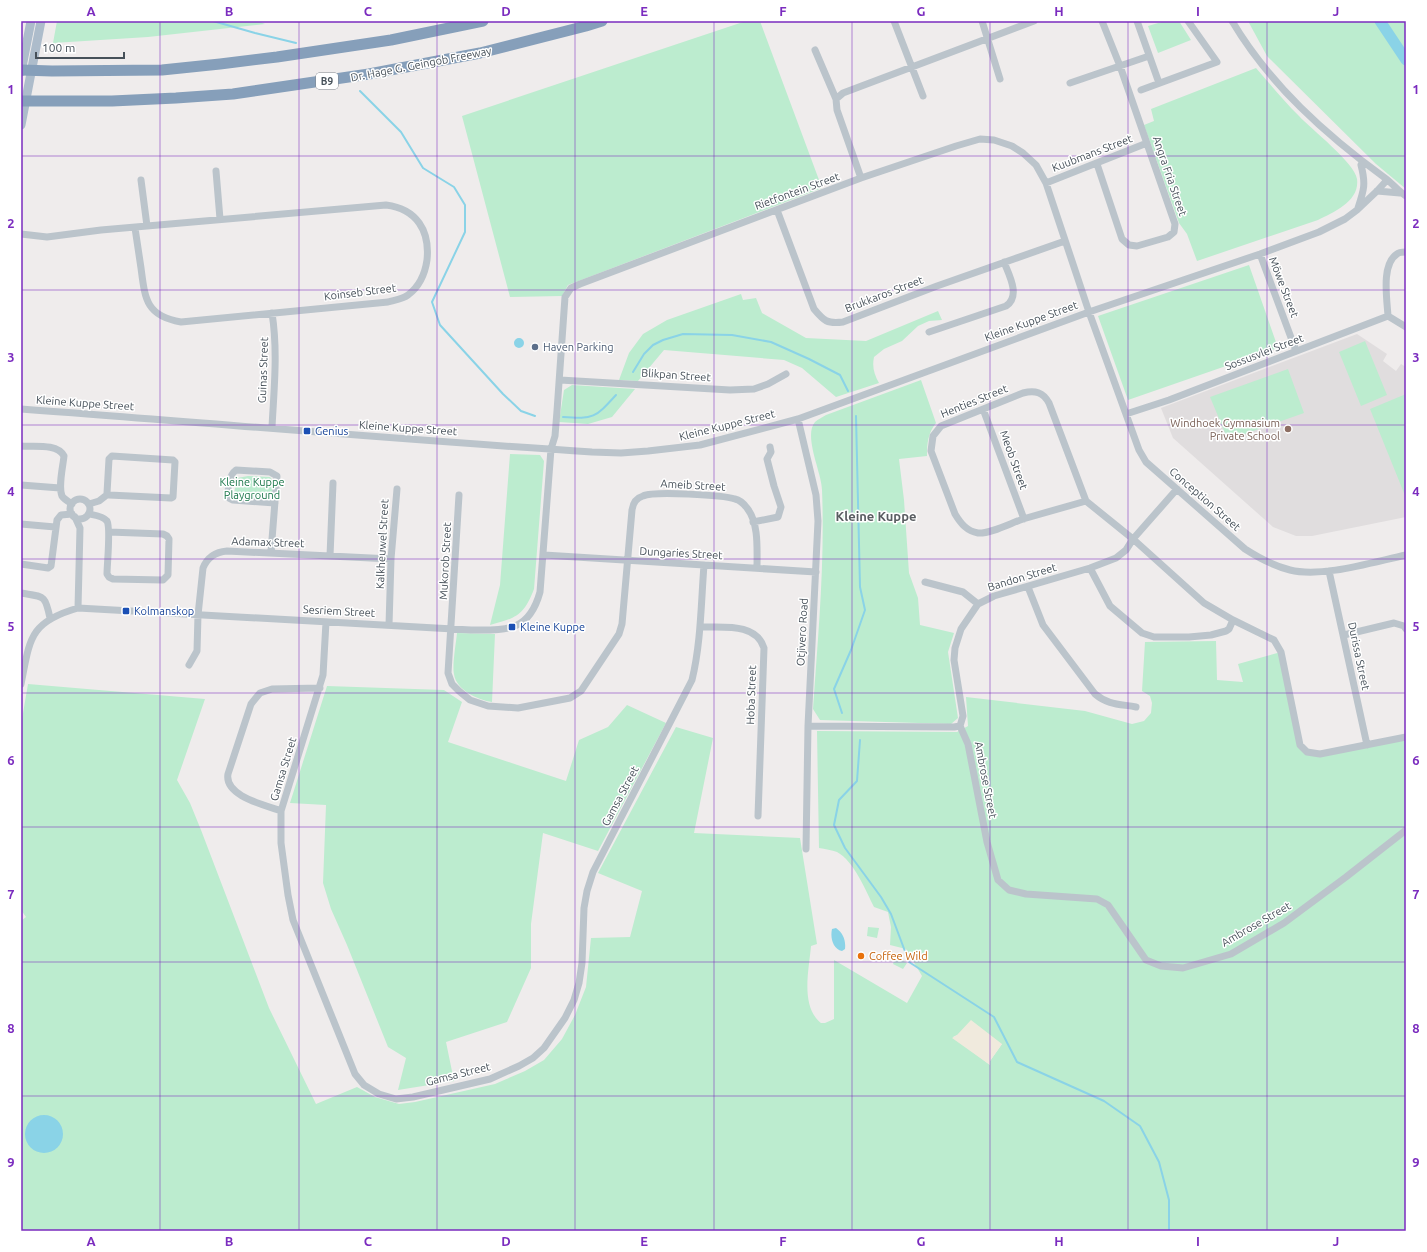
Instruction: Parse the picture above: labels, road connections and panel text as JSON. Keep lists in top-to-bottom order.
{
  "streets": {
    "highway": ["Dr. Hage G. Geingob Freeway", "B9"],
    "street": [
      "Kuubmans Street",
      "Angra Fria Street",
      "Rietfontein Street",
      "Möwe Street",
      "Koinseb Street",
      "Brukkaros Street",
      "Kleine Kuppe Street",
      "Sossusvlei Street",
      "Guinas Street",
      "Blikpan Street",
      "Henties Street",
      "Meob Street",
      "Ameib Street",
      "Conception Street",
      "Adamax Street",
      "Kalkheuwel Street",
      "Dungaries Street",
      "Mukorob Street",
      "Bandon Street",
      "Sesriem Street",
      "Otjivero Road",
      "Durissa Street",
      "Hoba Street",
      "Gamsa Street",
      "Ambrose Street"
    ]
  },
  "crossings": [
    ["Kuubmans Street", "Angra Fria Street"],
    ["Kuubmans Street", "Rietfontein Street"],
    ["Rietfontein Street", "Brukkaros Street"],
    ["Rietfontein Street", "Kleine Kuppe Street"],
    ["Rietfontein Street", "Blikpan Street"],
    ["Rietfontein Street", "Conception Street"],
    ["Rietfontein Street", "Sesriem Street"],
    ["Möwe Street", "Kleine Kuppe Street"],
    ["Möwe Street", "Sossusvlei Street"],
    ["Koinseb Street", "Guinas Street"],
    ["Kleine Kuppe Street", "Guinas Street"],
    ["Kleine Kuppe Street", "Conception Street"],
    ["Kleine Kuppe Street", "Sesriem Street"],
    ["Kleine Kuppe Street", "Otjivero Road"],
    ["Sossusvlei Street", "Conception Street"],
    ["Henties Street", "Meob Street"],
    ["Ameib Street", "Dungaries Street"],
    ["Ameib Street", "Mukorob Street"],
    ["Conception Street", "Bandon Street"],
    ["Conception Street", "Durissa Street"],
    ["Adamax Street", "Kalkheuwel Street"],
    ["Adamax Street", "Sesriem Street"],
    ["Kalkheuwel Street", "Sesriem Street"],
    ["Dungaries Street", "Mukorob Street"],
    ["Dungaries Street", "Sesriem Street"],
    ["Dungaries Street", "Otjivero Road"],
    ["Dungaries Street", "Gamsa Street"],
    ["Mukorob Street", "Sesriem Street"],
    ["Bandon Street", "Ambrose Street"],
    ["Sesriem Street", "Gamsa Street"],
    ["Hoba Street", "Gamsa Street"]
  ],
  "districts": ["Kleine Kuppe"],
  "parks": ["Kleine Kuppe Playground"],
  "places": {
    "other": ["Haven Parking", "Windhoek Gymnasium Private School", "Coffee Wild"],
    "transit": ["Genius", "Kolmanskop", "Kleine Kuppe"]
  },
  "scale_bar": "100 m",
  "grid": {
    "columns": [
      "A",
      "B",
      "C",
      "D",
      "E",
      "F",
      "G",
      "H",
      "I",
      "J"
    ],
    "rows": [
      "1",
      "2",
      "3",
      "4",
      "5",
      "6",
      "7",
      "8",
      "9"
    ]
  }
}
